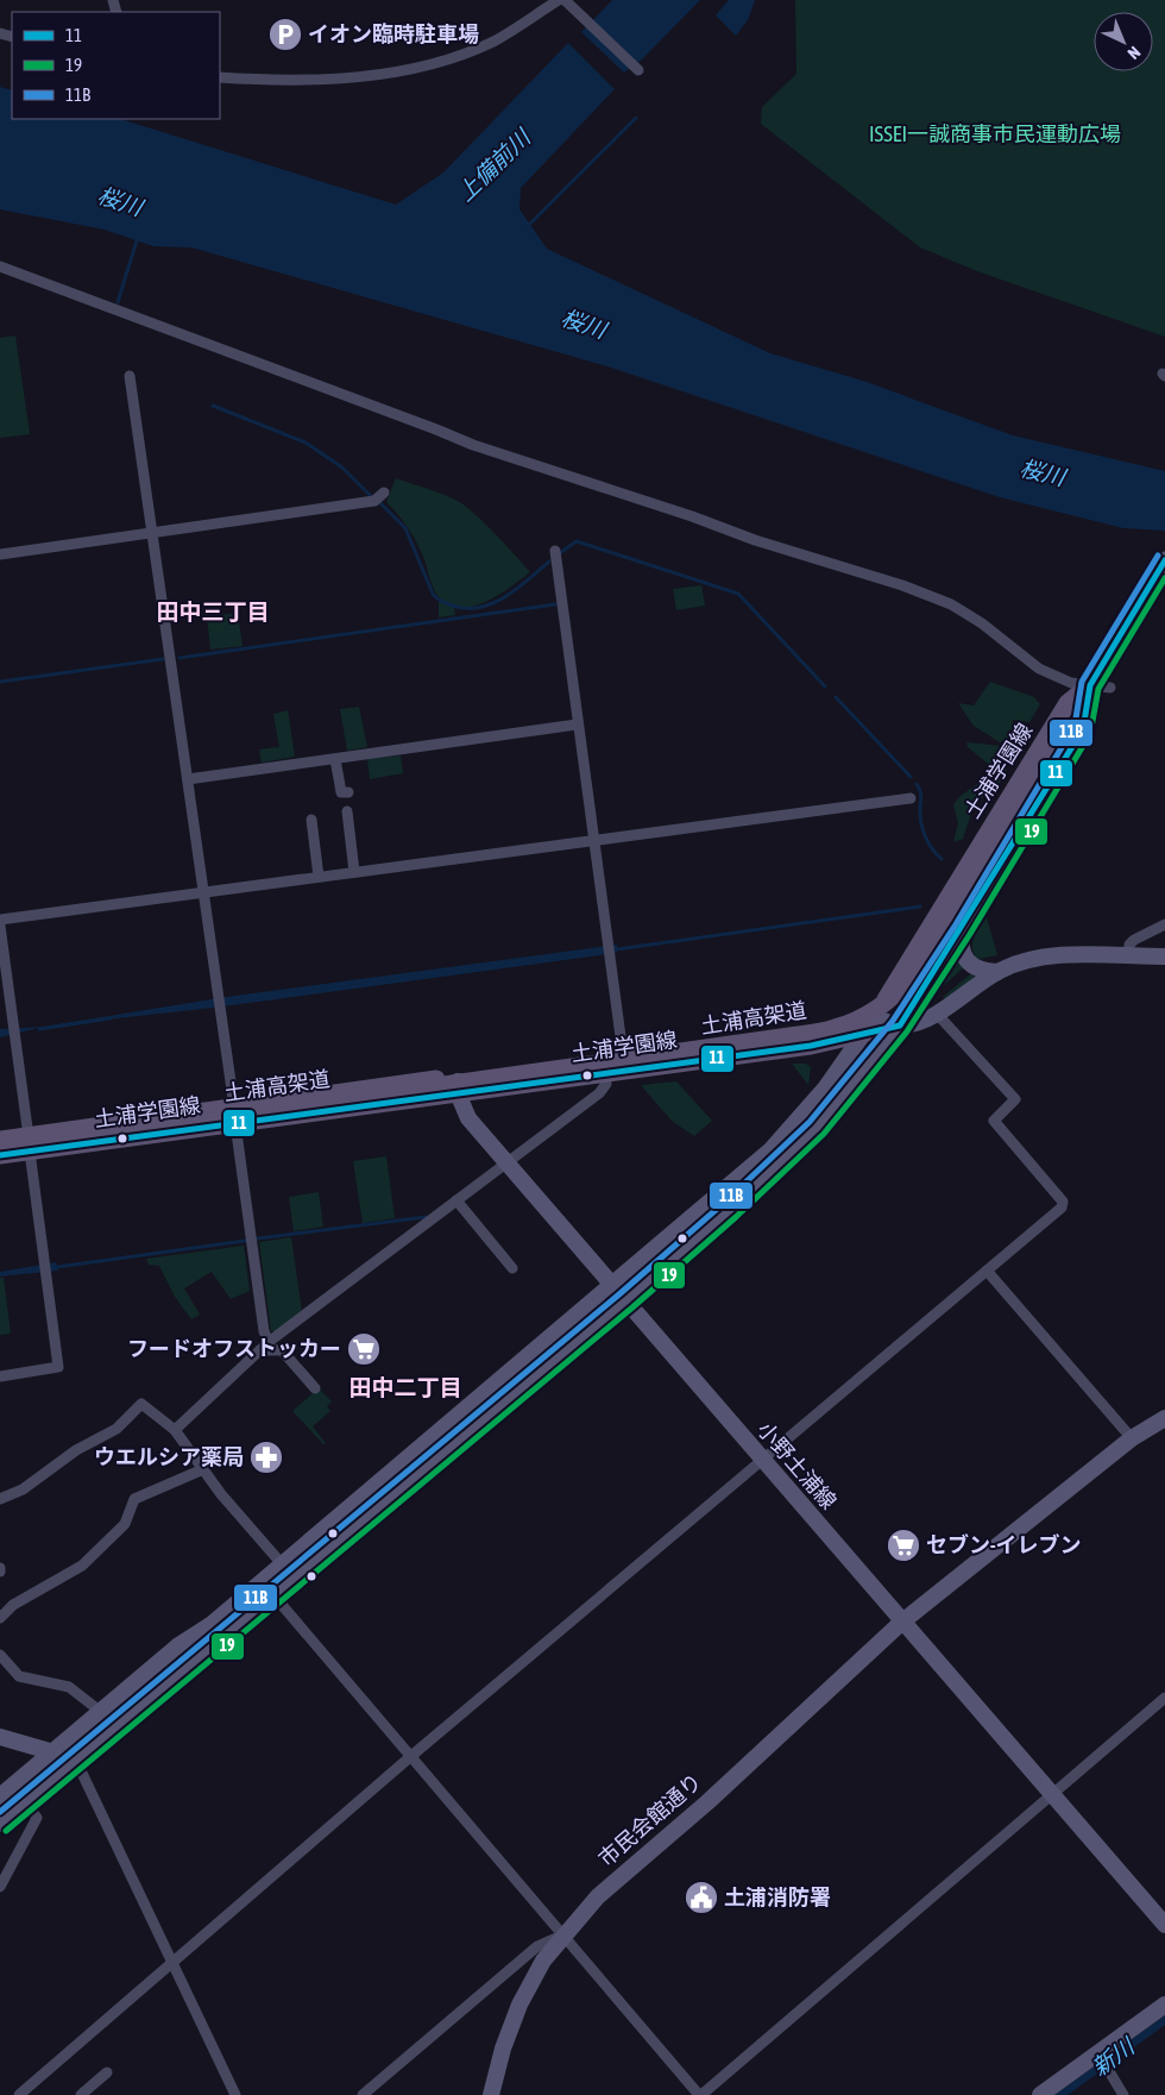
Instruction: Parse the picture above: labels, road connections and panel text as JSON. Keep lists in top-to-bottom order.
{
  "streets": {
    "main road": ["土浦学園線", "土浦高架道"],
    "street": ["小野土浦線", "市民会館通り"]
  },
  "crossings": [
    ["土浦学園線", "土浦高架道"],
    ["土浦学園線", "小野土浦線"],
    ["小野土浦線", "市民会館通り"]
  ],
  "districts": ["田中三丁目", "田中二丁目"],
  "water": ["上備前川", "桜川", "新川"],
  "parks": ["ISSEI一誠商事市民運動広場"],
  "places": {
    "parking": ["イオン臨時駐車場"],
    "supermarket": ["フードオフストッカー", "セブン-イレブン"],
    "pharmacy": ["ウエルシア薬局"],
    "public building": ["土浦消防署"]
  },
  "lines": ["transit line 11B", "transit line 11", "transit line 19"],
  "legend": ["11", "19", "11B"],
  "north": "bottom right"
}
